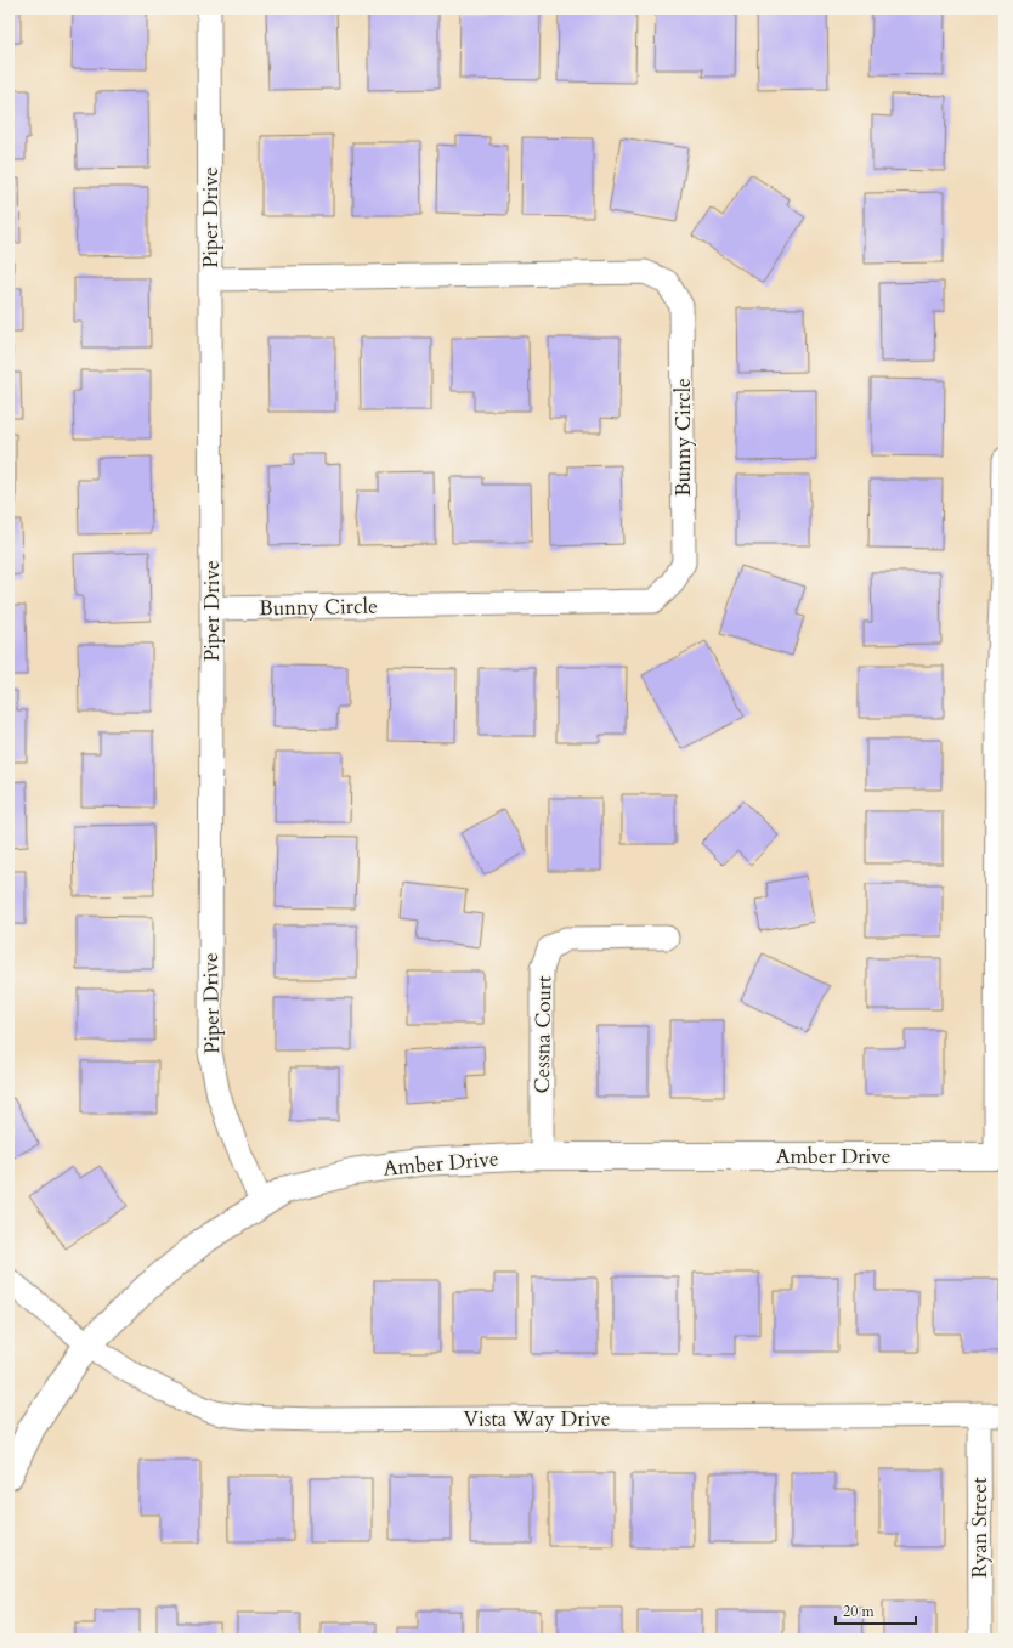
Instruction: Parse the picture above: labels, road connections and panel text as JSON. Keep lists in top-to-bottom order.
{
  "streets": {
    "street": [
      "Piper Drive",
      "Bunny Circle",
      "Cessna Court",
      "Amber Drive",
      "Vista Way Drive",
      "Ryan Street"
    ]
  },
  "crossings": [
    ["Piper Drive", "Bunny Circle"],
    ["Piper Drive", "Amber Drive"],
    ["Cessna Court", "Amber Drive"],
    ["Amber Drive", "Vista Way Drive"],
    ["Vista Way Drive", "Ryan Street"]
  ],
  "scale_bar": "20 m"
}
